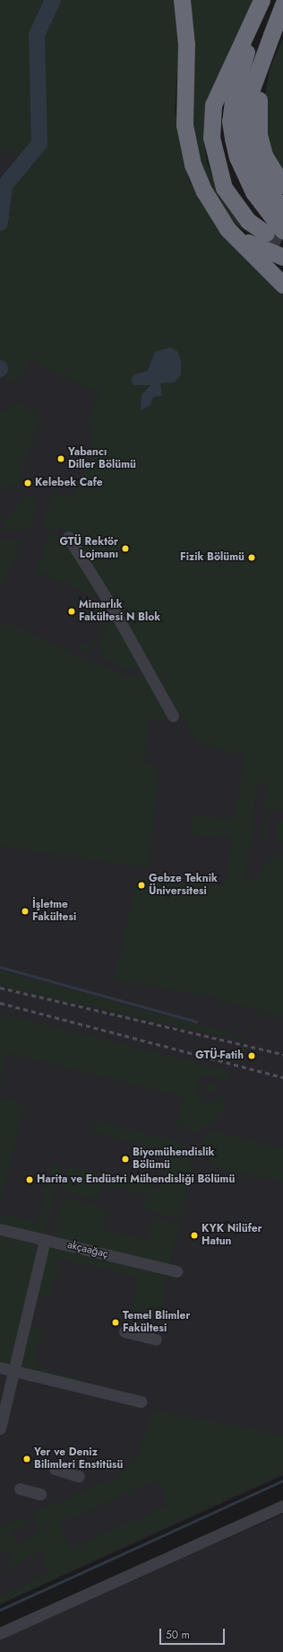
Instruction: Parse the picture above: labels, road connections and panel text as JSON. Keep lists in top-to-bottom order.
{
  "streets": {
    "street": ["akçaağaç"]
  },
  "places": [
    "Yabancı Diller Bölümü",
    "Kelebek Cafe",
    "GTÜ Rektör Lojmanı",
    "Fizik Bölümü",
    "Mimarlık Fakültesi N Blok",
    "Gebze Teknik Üniversitesi",
    "İşletme Fakültesi",
    "GTÜ-Fatih",
    "Biyomühendislik Bölümü",
    "Harita ve Endüstri Mühendisliği Bölümü",
    "KYK Nilüfer Hatun",
    "Temel Blimler Fakültesi",
    "Yer ve Deniz Bilimleri Enstitüsü"
  ],
  "scale_bar": "50 m"
}
